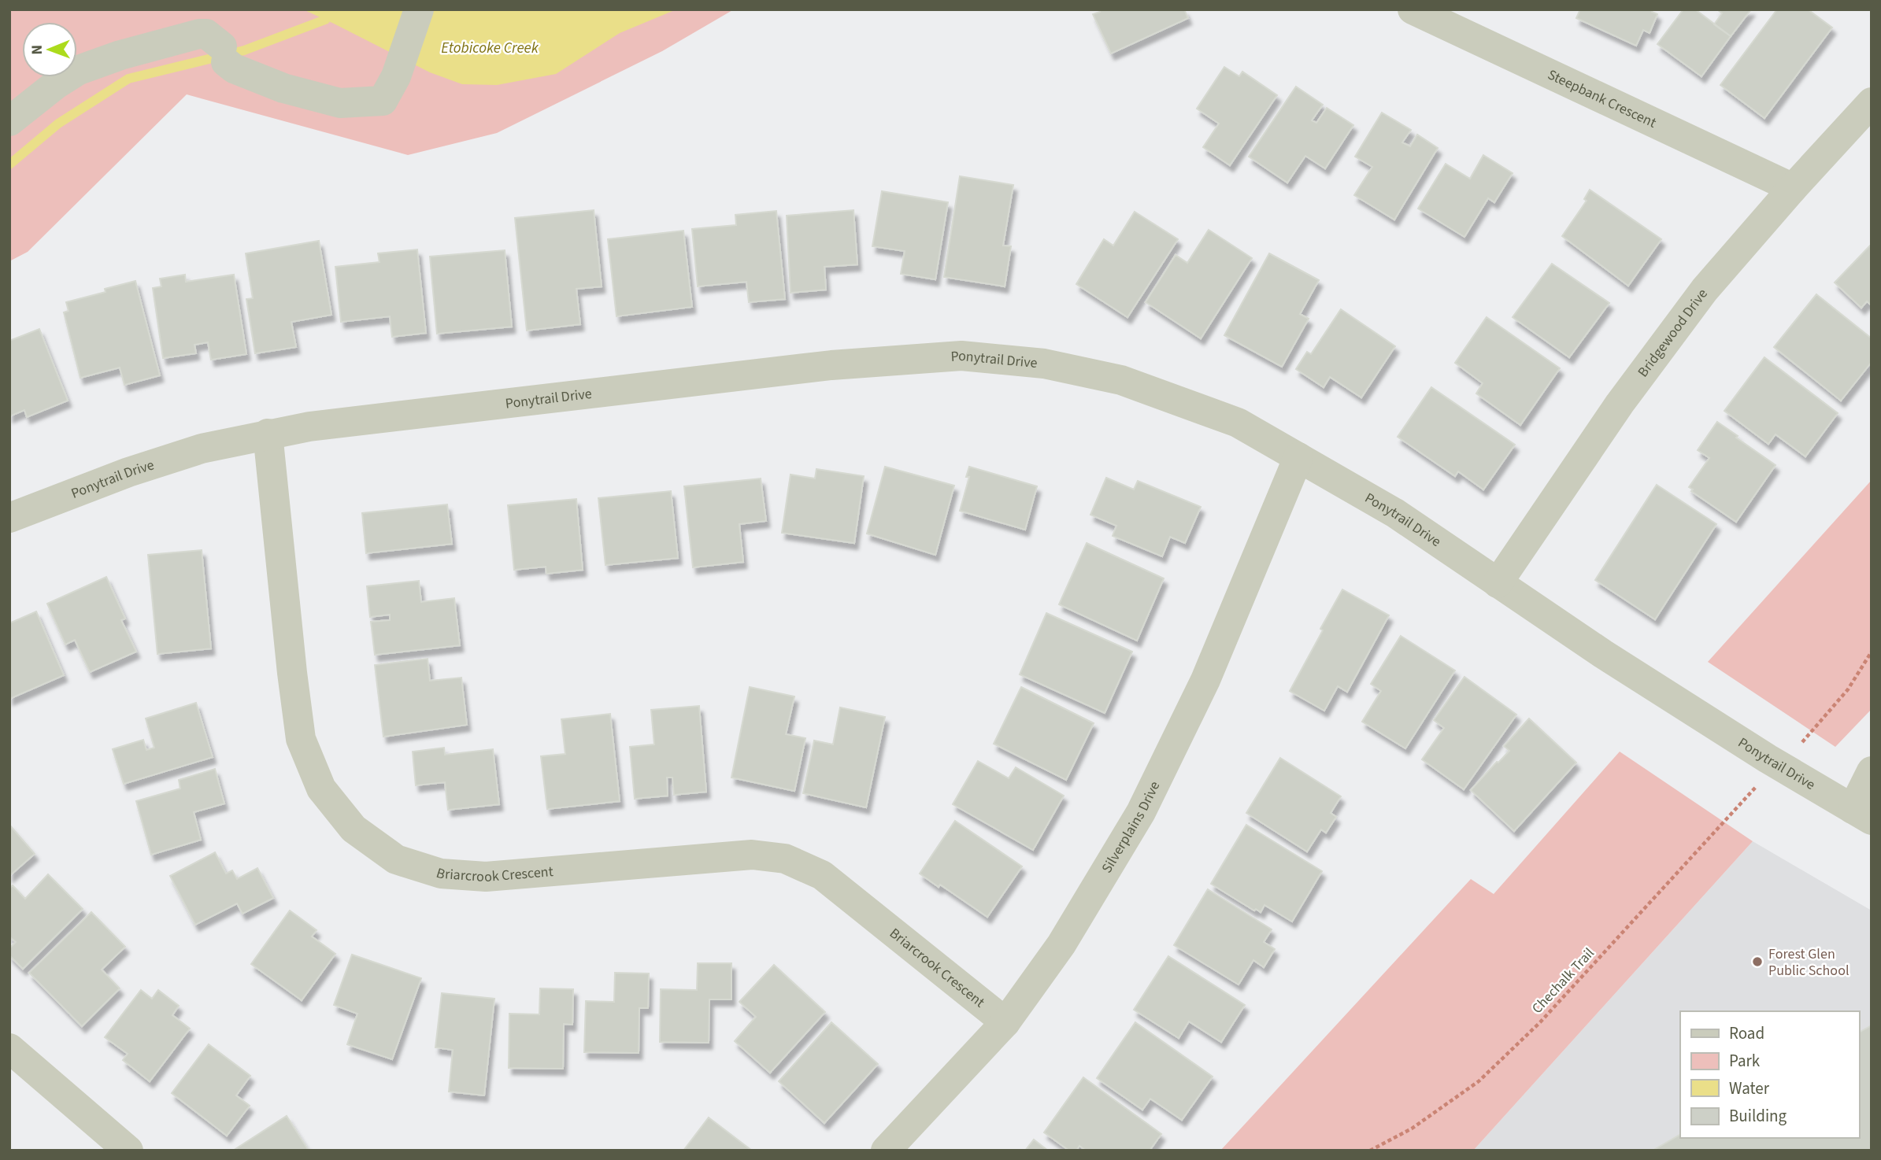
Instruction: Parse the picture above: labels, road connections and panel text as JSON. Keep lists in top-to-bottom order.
{
  "streets": {
    "street": [
      "Steepbank Crescent",
      "Bridgewood Drive",
      "Ponytrail Drive",
      "Silverplains Drive",
      "Briarcrook Crescent"
    ],
    "path": ["Chechalk Trail"]
  },
  "crossings": [
    ["Steepbank Crescent", "Bridgewood Drive"],
    ["Bridgewood Drive", "Ponytrail Drive"],
    ["Ponytrail Drive", "Silverplains Drive"],
    ["Ponytrail Drive", "Briarcrook Crescent"],
    ["Silverplains Drive", "Briarcrook Crescent"]
  ],
  "water": ["Etobicoke Creek"],
  "places": ["Forest Glen Public School"],
  "legend": [
    "Road",
    "Park",
    "Water",
    "Building"
  ],
  "north": "left"
}
